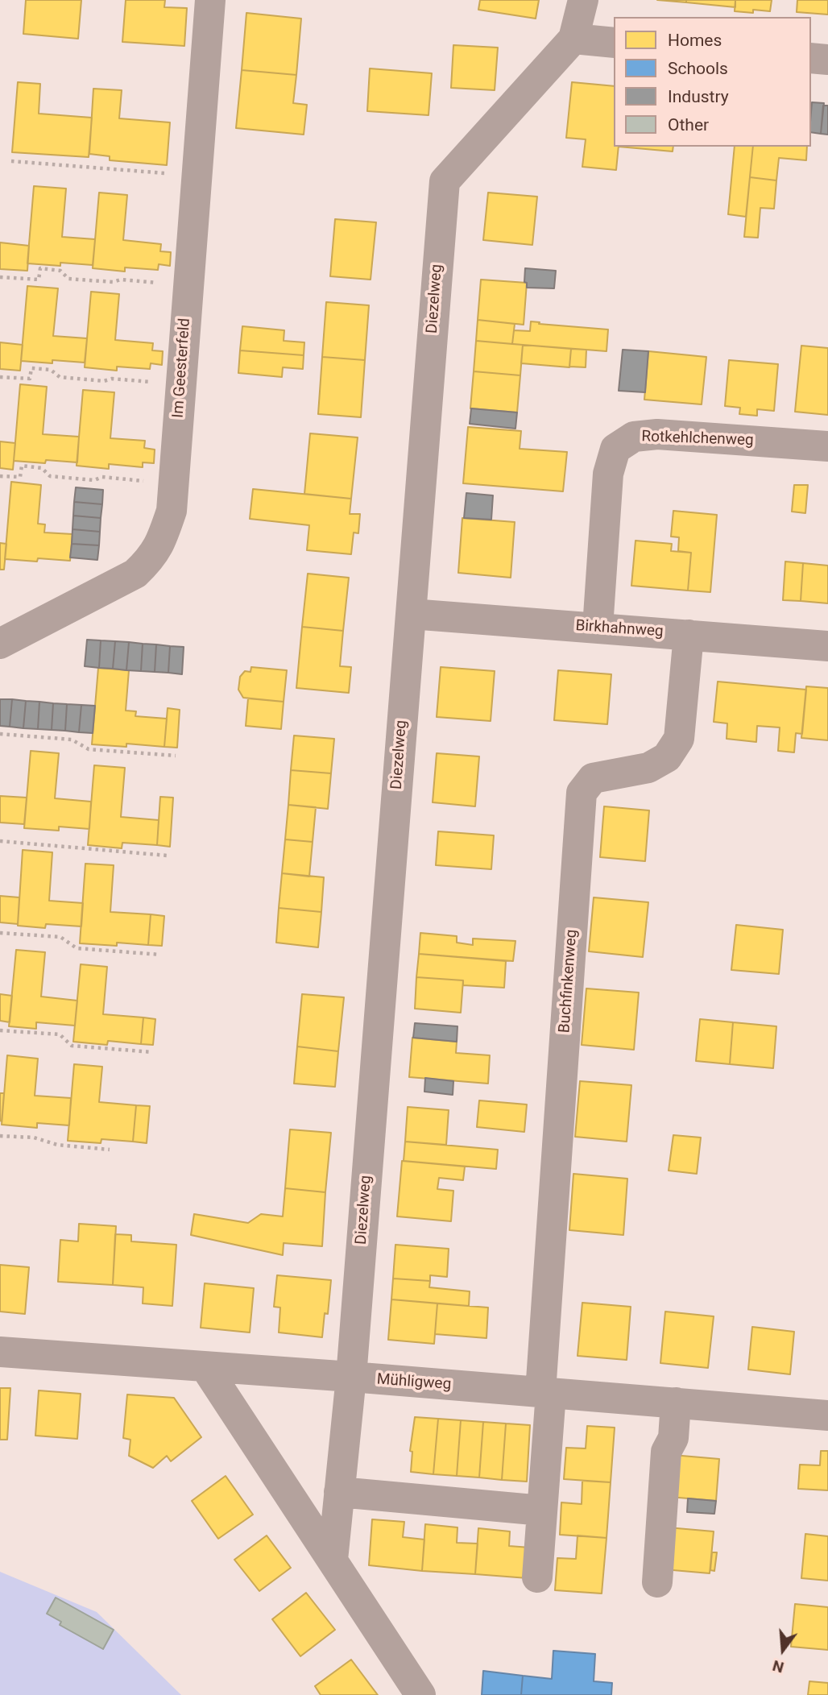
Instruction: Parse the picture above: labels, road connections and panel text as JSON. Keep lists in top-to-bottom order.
{
  "streets": {
    "street": [
      "Diezelweg",
      "Im Geesterfeld",
      "Rotkehlchenweg",
      "Birkhahnweg",
      "Buchfinkenweg",
      "Mühligweg"
    ]
  },
  "crossings": [
    ["Diezelweg", "Birkhahnweg"],
    ["Diezelweg", "Mühligweg"],
    ["Rotkehlchenweg", "Birkhahnweg"],
    ["Birkhahnweg", "Buchfinkenweg"],
    ["Buchfinkenweg", "Mühligweg"]
  ],
  "legend": [
    "Homes",
    "Schools",
    "Industry",
    "Other"
  ],
  "north": "bottom"
}
